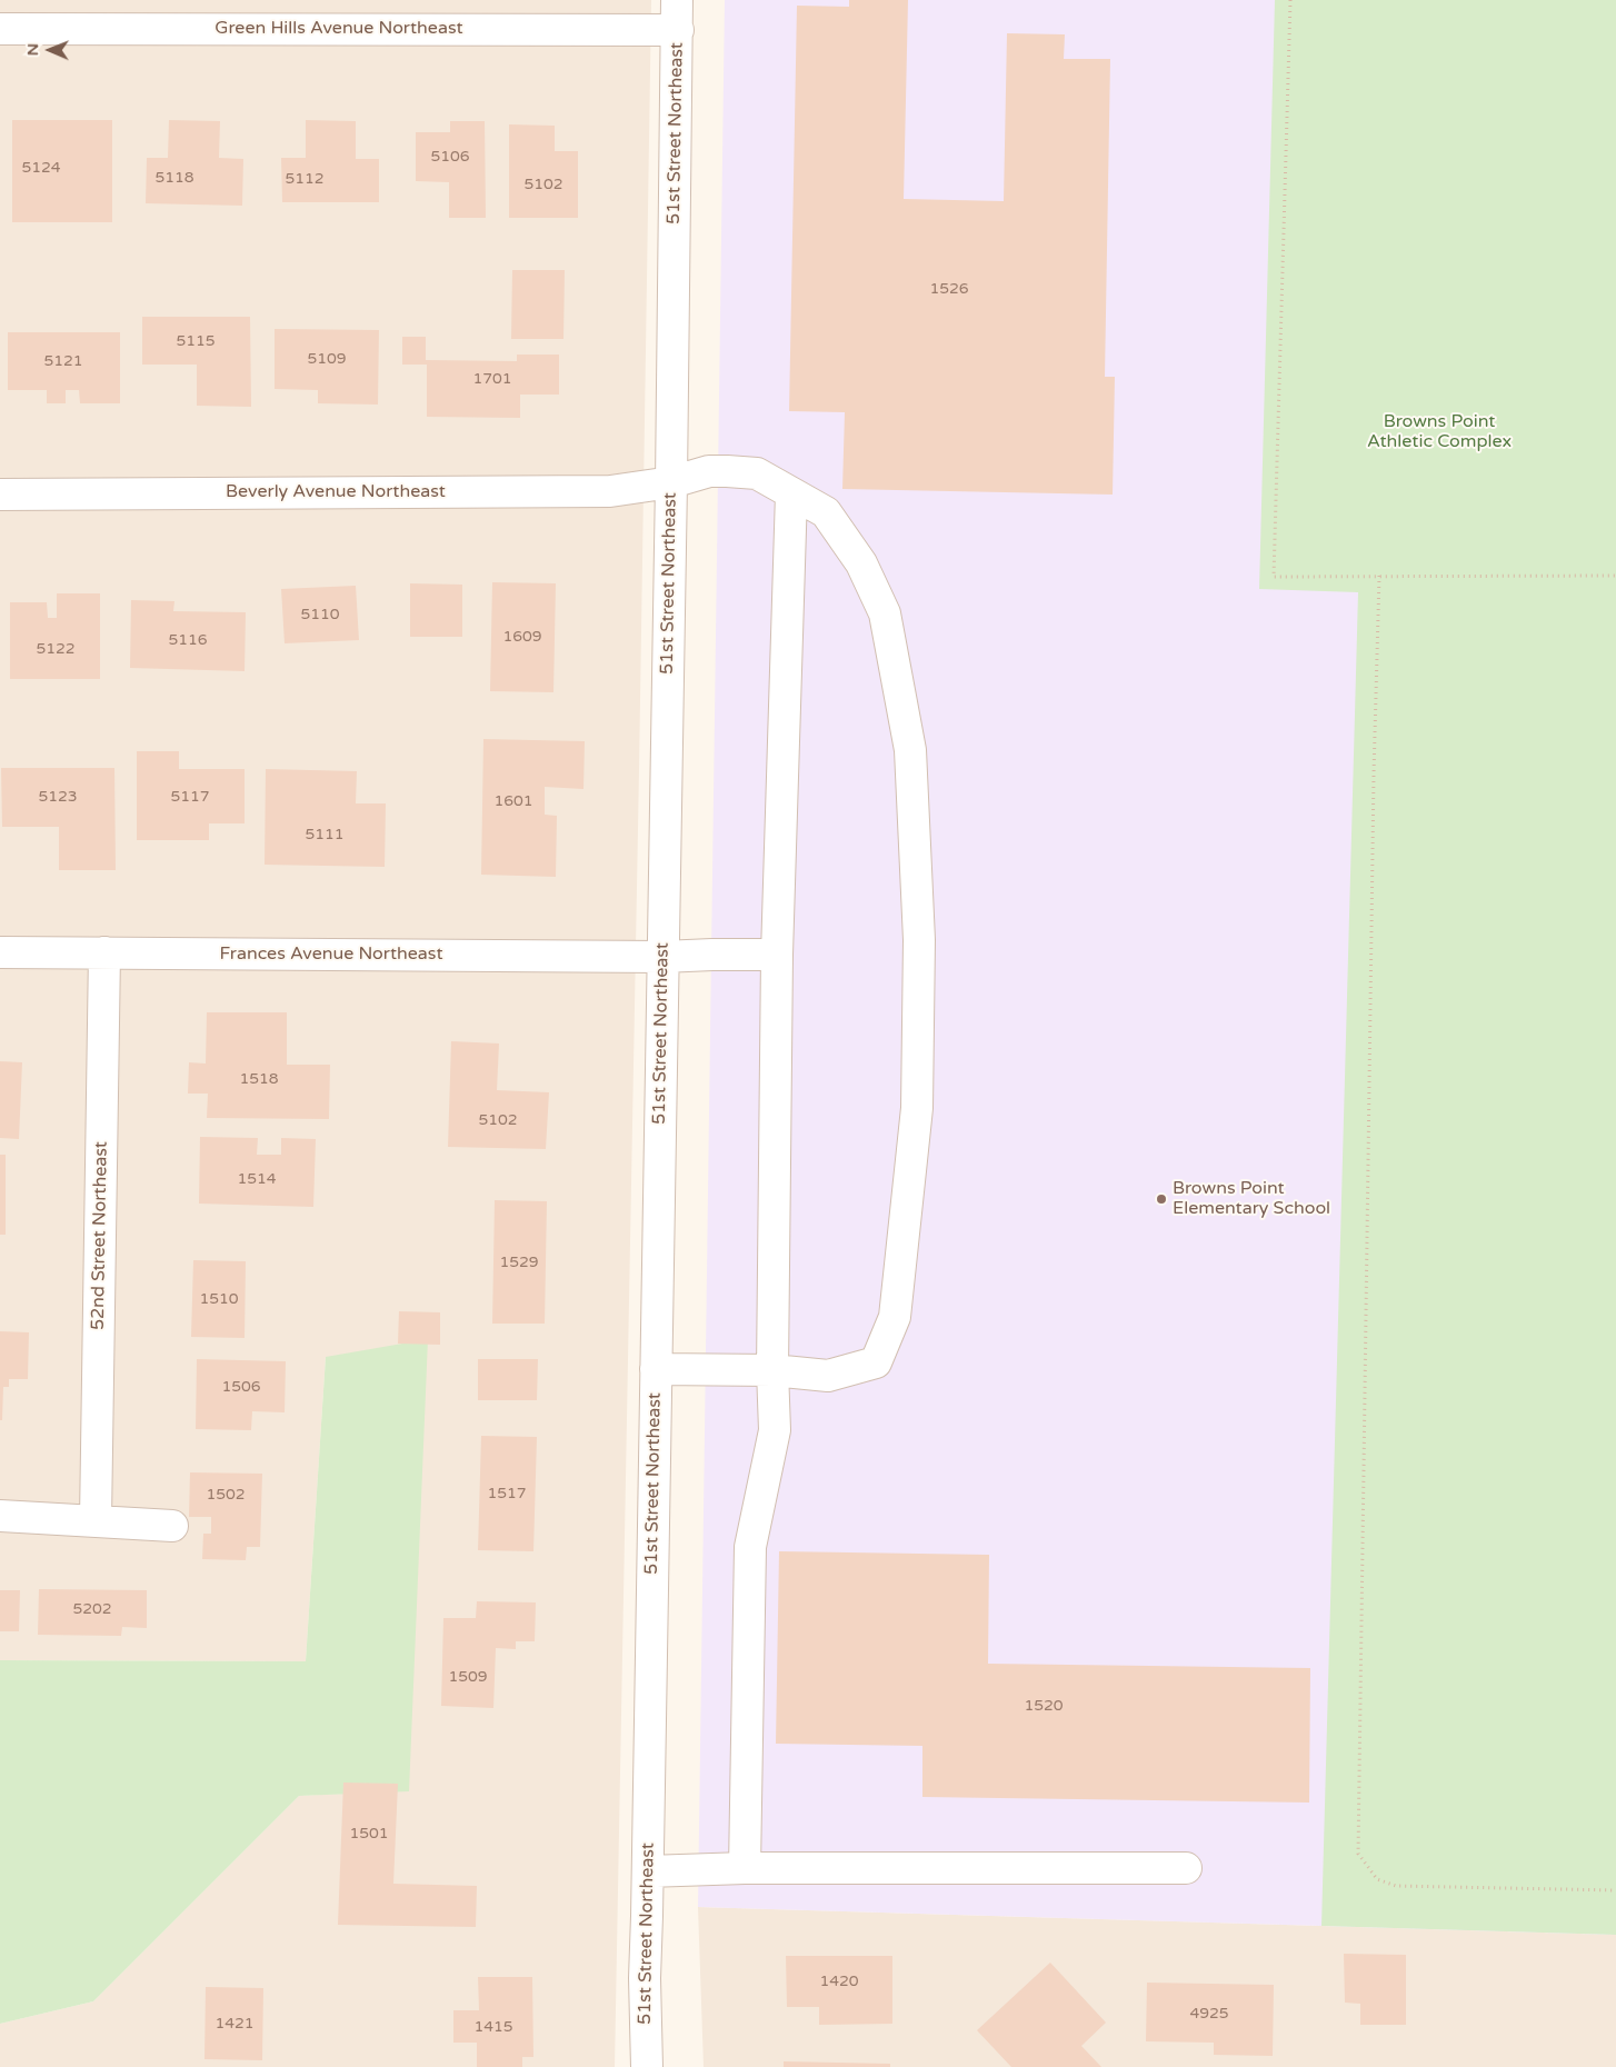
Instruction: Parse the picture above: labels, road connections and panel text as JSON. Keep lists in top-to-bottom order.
{
  "streets": {
    "street": [
      "Green Hills Avenue Northeast",
      "51st Street Northeast",
      "Beverly Avenue Northeast",
      "Frances Avenue Northeast",
      "52nd Street Northeast"
    ]
  },
  "crossings": [
    ["Green Hills Avenue Northeast", "51st Street Northeast"],
    ["51st Street Northeast", "Beverly Avenue Northeast"],
    ["51st Street Northeast", "Frances Avenue Northeast"],
    ["Frances Avenue Northeast", "52nd Street Northeast"]
  ],
  "parks": ["Browns Point Athletic Complex"],
  "places": ["Browns Point Elementary School"],
  "house_numbers": [
    "5106",
    "5124",
    "5118",
    "5112",
    "5102",
    "1526",
    "5115",
    "5109",
    "5121",
    "1701",
    "5110",
    "1609",
    "5116",
    "5122",
    "5123",
    "5117",
    "1601",
    "5111",
    "1518",
    "5102",
    "1514",
    "1529",
    "1510",
    "1506",
    "1517",
    "1502",
    "5202",
    "1509",
    "1520",
    "1501",
    "1420",
    "4925",
    "1421",
    "1415"
  ],
  "north": "left"
}
